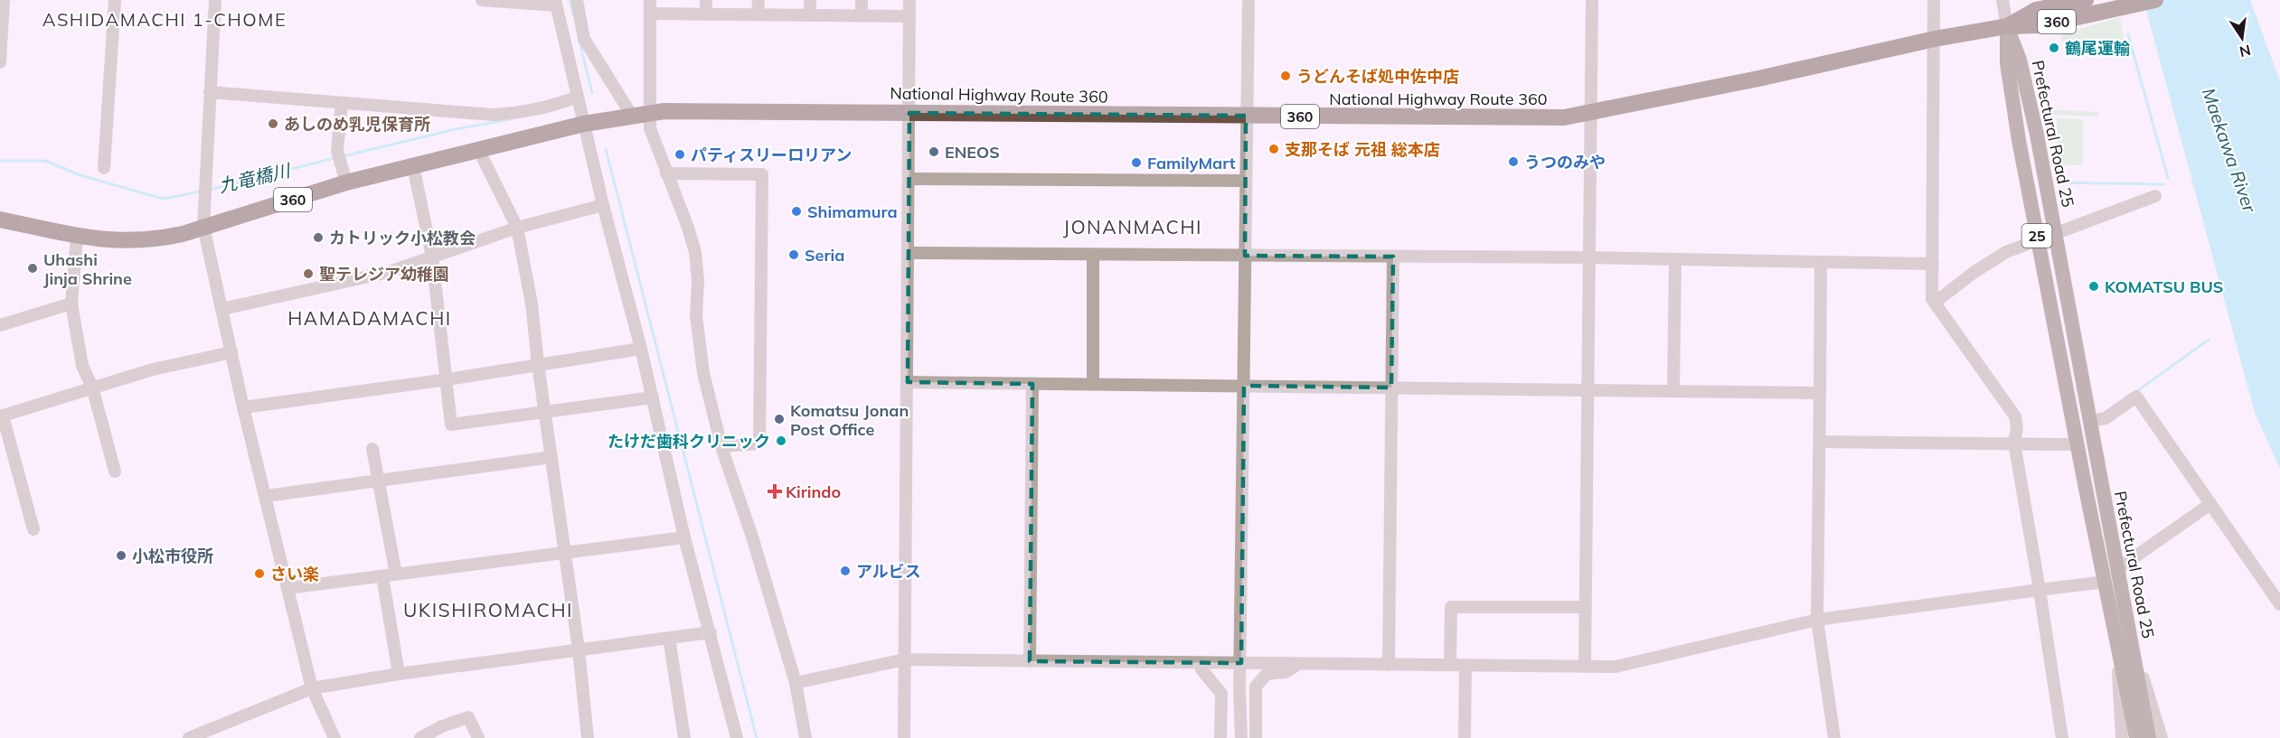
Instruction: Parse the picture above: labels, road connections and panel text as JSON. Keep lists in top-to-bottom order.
{
  "streets": {
    "highway": ["360", "National Highway Route 360"],
    "main road": ["Prefectural Road 25", "25"]
  },
  "crossings": [
    ["National Highway Route 360", "Prefectural Road 25"]
  ],
  "districts": [
    "ASHIDAMACHI 1-CHOME",
    "JONANMACHI",
    "HAMADAMACHI",
    "UKISHIROMACHI"
  ],
  "water": ["Maekawa River", "九竜橋川"],
  "places": {
    "other": [
      "鶴尾運輸",
      "うどんそば処中佐中店",
      "あしのめ乳児保育所",
      "支那そば 元祖 総本店",
      "ENEOS",
      "パティスリーロリアン",
      "うつのみや",
      "FamilyMart",
      "Shimamura",
      "カトリック小松教会",
      "Seria",
      "Uhashi Jinja Shrine",
      "聖テレジア幼稚園",
      "KOMATSU BUS",
      "Komatsu Jonan Post Office",
      "たけだ歯科クリニック",
      "小松市役所",
      "アルビス",
      "さい楽"
    ],
    "health": ["Kirindo"]
  },
  "north": "bottom"
}
